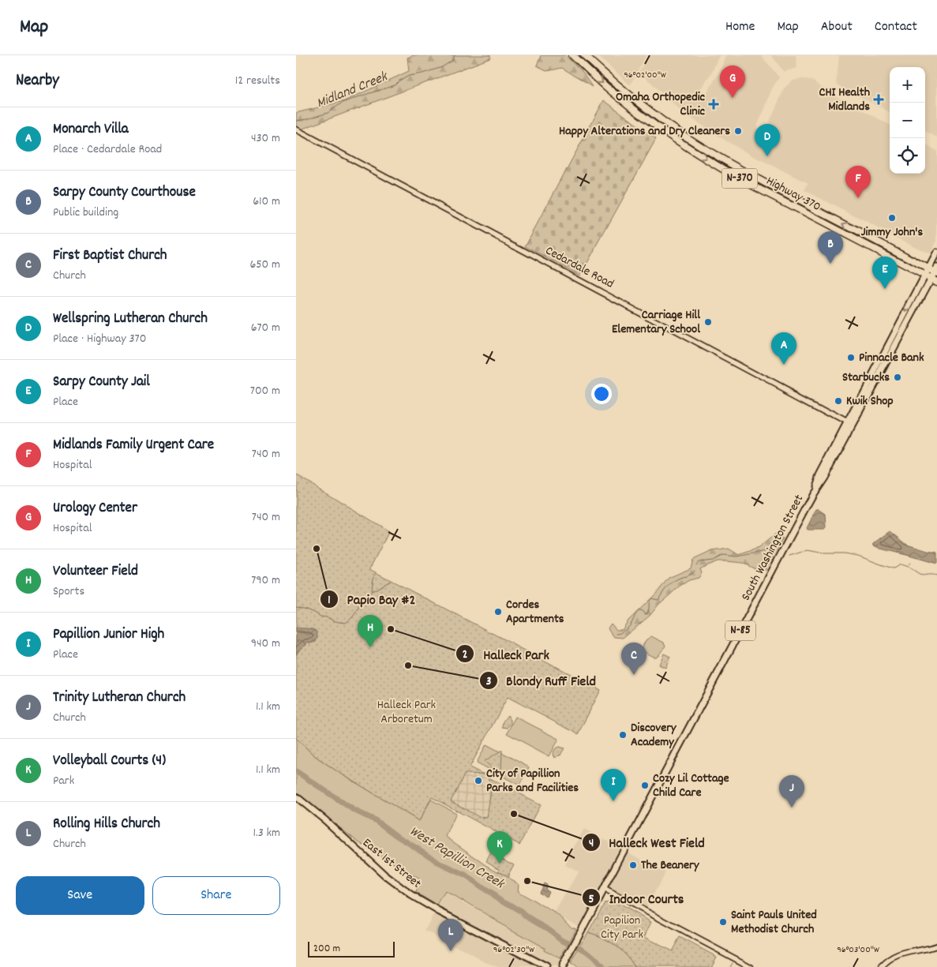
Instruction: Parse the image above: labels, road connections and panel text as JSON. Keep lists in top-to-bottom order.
{
  "streets": {
    "highway": ["N-370", "Highway 370"],
    "main road": ["South Washington Street", "N-85", "East 1st Street"],
    "street": ["Cedardale Road"]
  },
  "crossings": [
    ["Highway 370", "South Washington Street"],
    ["Cedardale Road", "South Washington Street"]
  ],
  "water": ["Midland Creek", "West Papillion Creek"],
  "parks": ["Halleck Park Arboretum", "Papilion City Park"],
  "places": {
    "health": ["CHI Health Midlands", "Omaha Orthopedic Clinic"],
    "other": [
      "Happy Alterations and Dry Cleaners",
      "Jimmy John's",
      "Carriage Hill Elementary School",
      "Pinnacle Bank",
      "Starbucks",
      "Kwik Shop",
      "Papio Bay #2",
      "Cordes Apartments",
      "Halleck Park",
      "Blondy Ruff Field",
      "Discovery Academy",
      "City of Papillion Parks and Facilities",
      "Cozy Lil Cottage Child Care",
      "Halleck West Field",
      "The Beanery",
      "Indoor Courts",
      "Saint Pauls United Methodist Church"
    ]
  },
  "scale_bar": "200 m",
  "page": {
    "header": "Map",
    "nav": [
      "Home",
      "Map",
      "About",
      "Contact"
    ],
    "heading": ["Nearby", "12 results"],
    "pins": [
      "G",
      "D",
      "F",
      "B",
      "E",
      "A",
      "H",
      "C",
      "I",
      "J",
      "K",
      "L"
    ],
    "map_buttons": ["+", "−"],
    "list": [
      {
        "mark": "A",
        "name": "Monarch Villa",
        "note": "Place · Cedardale Road",
        "value": "430 m"
      },
      {
        "mark": "B",
        "name": "Sarpy County Courthouse",
        "note": "Public building",
        "value": "610 m"
      },
      {
        "mark": "C",
        "name": "First Baptist Church",
        "note": "Church",
        "value": "650 m"
      },
      {
        "mark": "D",
        "name": "Wellspring Lutheran Church",
        "note": "Place · Highway 370",
        "value": "670 m"
      },
      {
        "mark": "E",
        "name": "Sarpy County Jail",
        "note": "Place",
        "value": "700 m"
      },
      {
        "mark": "F",
        "name": "Midlands Family Urgent Care",
        "note": "Hospital",
        "value": "740 m"
      },
      {
        "mark": "G",
        "name": "Urology Center",
        "note": "Hospital",
        "value": "740 m"
      },
      {
        "mark": "H",
        "name": "Volunteer Field",
        "note": "Sports",
        "value": "790 m"
      },
      {
        "mark": "I",
        "name": "Papillion Junior High",
        "note": "Place",
        "value": "940 m"
      },
      {
        "mark": "J",
        "name": "Trinity Lutheran Church",
        "note": "Church",
        "value": "1.1 km"
      },
      {
        "mark": "K",
        "name": "Volleyball Courts (4)",
        "note": "Park",
        "value": "1.1 km"
      },
      {
        "mark": "L",
        "name": "Rolling Hills Church",
        "note": "Church",
        "value": "1.3 km"
      }
    ],
    "buttons": ["Save", "Share"],
    "scale": "200 m"
  },
  "coordinates": ["96°02'00\"W", "96°02'30\"W", "96°03'00\"W"]
}
